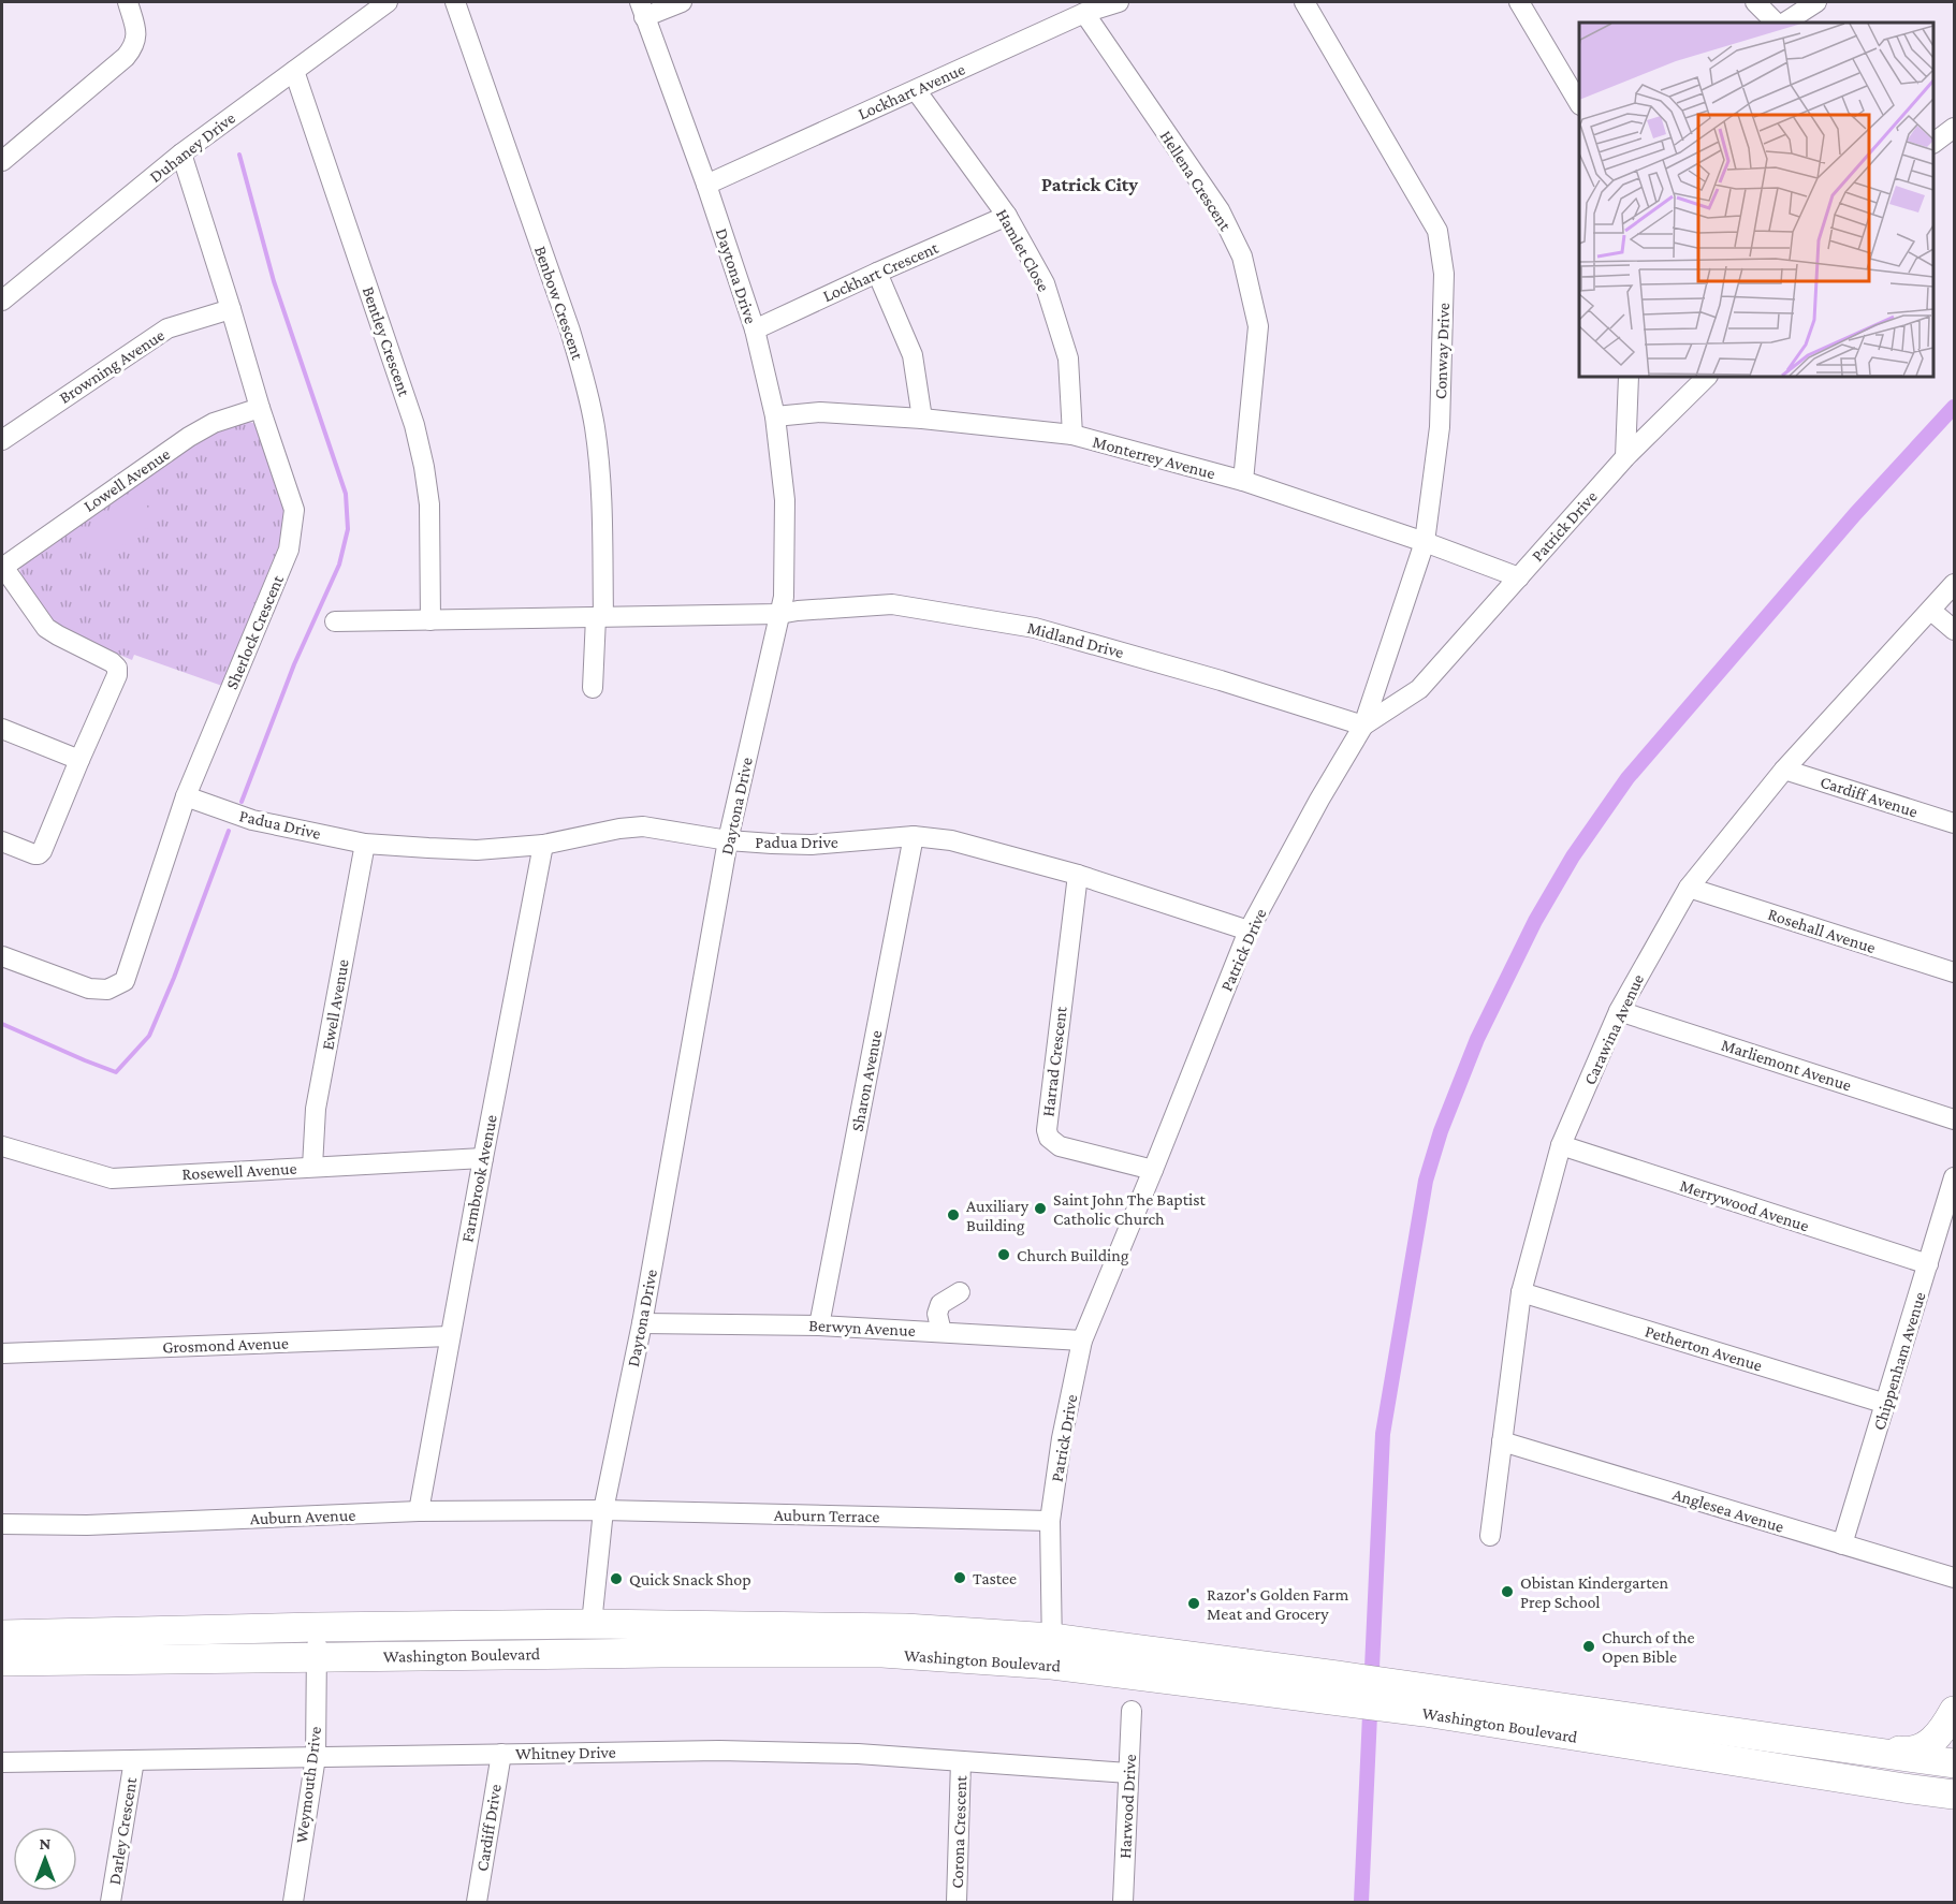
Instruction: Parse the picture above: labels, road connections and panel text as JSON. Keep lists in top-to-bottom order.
{
  "streets": {
    "highway": ["Washington Boulevard"],
    "street": [
      "Lockhart Avenue",
      "Duhaney Drive",
      "Hellena Crescent",
      "Hamlet Close",
      "Lockhart Crescent",
      "Daytona Drive",
      "Benbow Crescent",
      "Bentley Crescent",
      "Conway Drive",
      "Browning Avenue",
      "Monterrey Avenue",
      "Lowell Avenue",
      "Patrick Drive",
      "Sherlock Crescent",
      "Midland Drive",
      "Cardiff Avenue",
      "Padua Drive",
      "Rosehall Avenue",
      "Ewell Avenue",
      "Carawina Avenue",
      "Harrad Crescent",
      "Marliemont Avenue",
      "Sharon Avenue",
      "Rosewell Avenue",
      "Farmbrook Avenue",
      "Merrywood Avenue",
      "Berwyn Avenue",
      "Grosmond Avenue",
      "Petherton Avenue",
      "Chippenham Avenue",
      "Anglesea Avenue",
      "Auburn Terrace",
      "Auburn Avenue",
      "Whitney Drive",
      "Weymouth Drive",
      "Harwood Drive",
      "Cardiff Drive",
      "Darley Crescent",
      "Corona Crescent"
    ]
  },
  "crossings": [
    ["Lockhart Avenue", "Hellena Crescent"],
    ["Lockhart Avenue", "Hamlet Close"],
    ["Lockhart Avenue", "Daytona Drive"],
    ["Duhaney Drive", "Bentley Crescent"],
    ["Duhaney Drive", "Sherlock Crescent"],
    ["Hellena Crescent", "Monterrey Avenue"],
    ["Hamlet Close", "Lockhart Crescent"],
    ["Hamlet Close", "Monterrey Avenue"],
    ["Lockhart Crescent", "Daytona Drive"],
    ["Daytona Drive", "Monterrey Avenue"],
    ["Daytona Drive", "Midland Drive"],
    ["Daytona Drive", "Padua Drive"],
    ["Daytona Drive", "Berwyn Avenue"],
    ["Daytona Drive", "Auburn Terrace"],
    ["Daytona Drive", "Auburn Avenue"],
    ["Daytona Drive", "Washington Boulevard"],
    ["Benbow Crescent", "Midland Drive"],
    ["Bentley Crescent", "Midland Drive"],
    ["Conway Drive", "Monterrey Avenue"],
    ["Conway Drive", "Patrick Drive"],
    ["Conway Drive", "Midland Drive"],
    ["Browning Avenue", "Sherlock Crescent"],
    ["Monterrey Avenue", "Patrick Drive"],
    ["Lowell Avenue", "Sherlock Crescent"],
    ["Patrick Drive", "Midland Drive"],
    ["Patrick Drive", "Padua Drive"],
    ["Patrick Drive", "Harrad Crescent"],
    ["Patrick Drive", "Berwyn Avenue"],
    ["Patrick Drive", "Auburn Terrace"],
    ["Patrick Drive", "Washington Boulevard"],
    ["Sherlock Crescent", "Padua Drive"],
    ["Cardiff Avenue", "Carawina Avenue"],
    ["Padua Drive", "Ewell Avenue"],
    ["Padua Drive", "Harrad Crescent"],
    ["Padua Drive", "Sharon Avenue"],
    ["Padua Drive", "Farmbrook Avenue"],
    ["Rosehall Avenue", "Carawina Avenue"],
    ["Ewell Avenue", "Rosewell Avenue"],
    ["Carawina Avenue", "Marliemont Avenue"],
    ["Carawina Avenue", "Merrywood Avenue"],
    ["Carawina Avenue", "Petherton Avenue"],
    ["Carawina Avenue", "Anglesea Avenue"],
    ["Sharon Avenue", "Berwyn Avenue"],
    ["Rosewell Avenue", "Farmbrook Avenue"],
    ["Farmbrook Avenue", "Grosmond Avenue"],
    ["Farmbrook Avenue", "Auburn Avenue"],
    ["Merrywood Avenue", "Chippenham Avenue"],
    ["Petherton Avenue", "Chippenham Avenue"],
    ["Chippenham Avenue", "Anglesea Avenue"],
    ["Auburn Terrace", "Auburn Avenue"],
    ["Washington Boulevard", "Weymouth Drive"],
    ["Whitney Drive", "Weymouth Drive"],
    ["Whitney Drive", "Harwood Drive"],
    ["Whitney Drive", "Cardiff Drive"],
    ["Whitney Drive", "Darley Crescent"],
    ["Whitney Drive", "Corona Crescent"]
  ],
  "districts": ["Patrick City"],
  "places": [
    "Saint John The Baptist Catholic Church",
    "Auxiliary Building",
    "Church Building",
    "Tastee",
    "Quick Snack Shop",
    "Obistan Kindergarten Prep School",
    "Razor's Golden Farm Meat and Grocery",
    "Church of the Open Bible"
  ],
  "north": "top"
}
